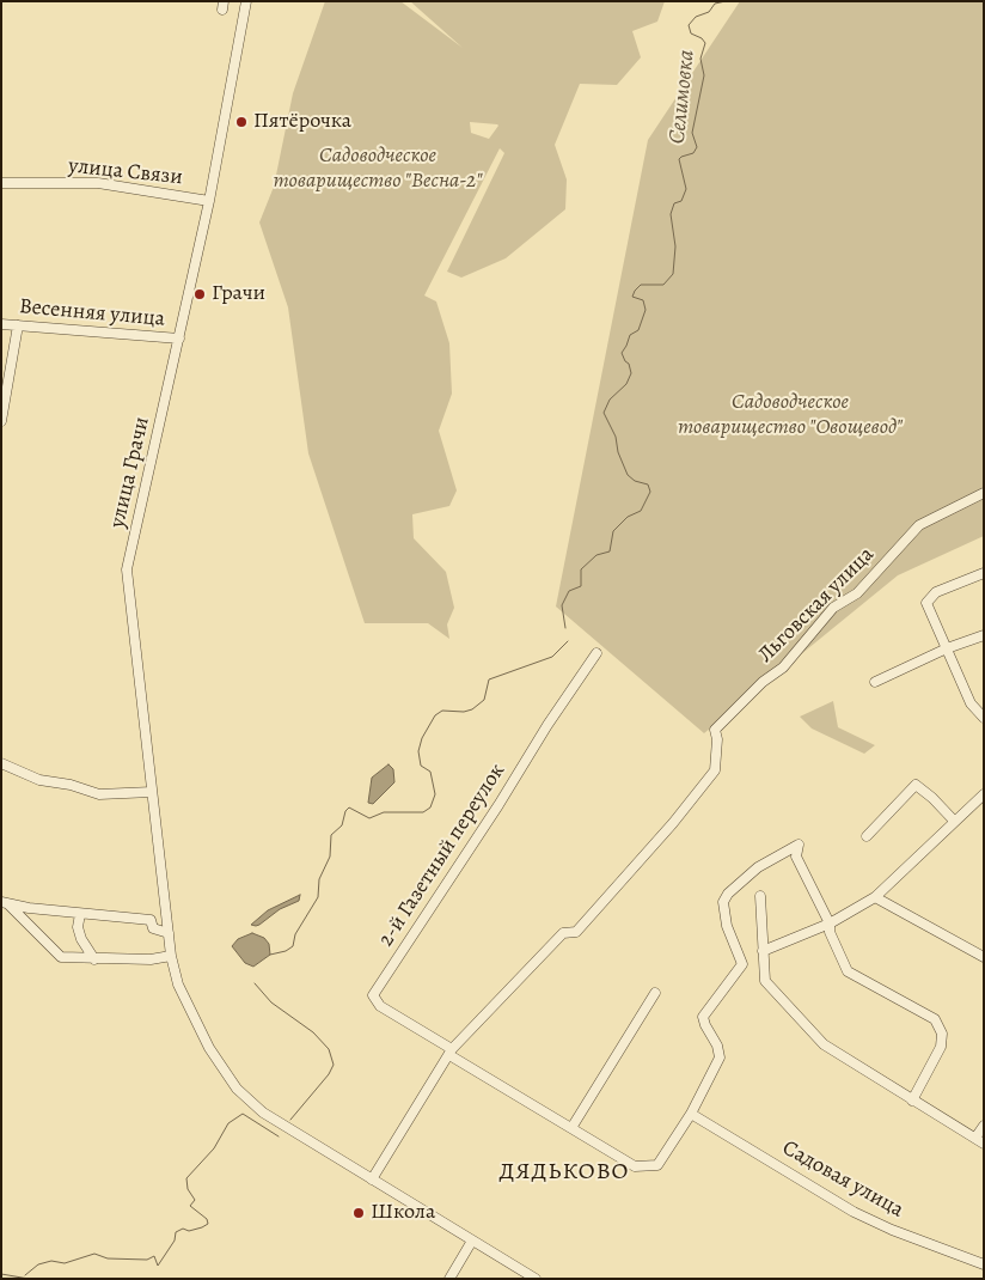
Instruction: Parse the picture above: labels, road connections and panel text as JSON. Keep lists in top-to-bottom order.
{
  "streets": {
    "street": [
      "улица Связи",
      "Весенняя улица",
      "улица Грачи",
      "Льговская улица",
      "2-й Газетный переулок",
      "Садовая улица"
    ]
  },
  "crossings": [
    ["улица Связи", "улица Грачи"],
    ["Весенняя улица", "улица Грачи"],
    ["Льговская улица", "2-й Газетный переулок"]
  ],
  "districts": ["ДЯДЬКОВО"],
  "water": ["Селимовка"],
  "parks": ["Садоводческое товарищество \"Весна-2\"", "Садоводческое товарищество \"Овощевод\""],
  "places": ["Пятёрочка", "Грачи", "Школа"]
}
